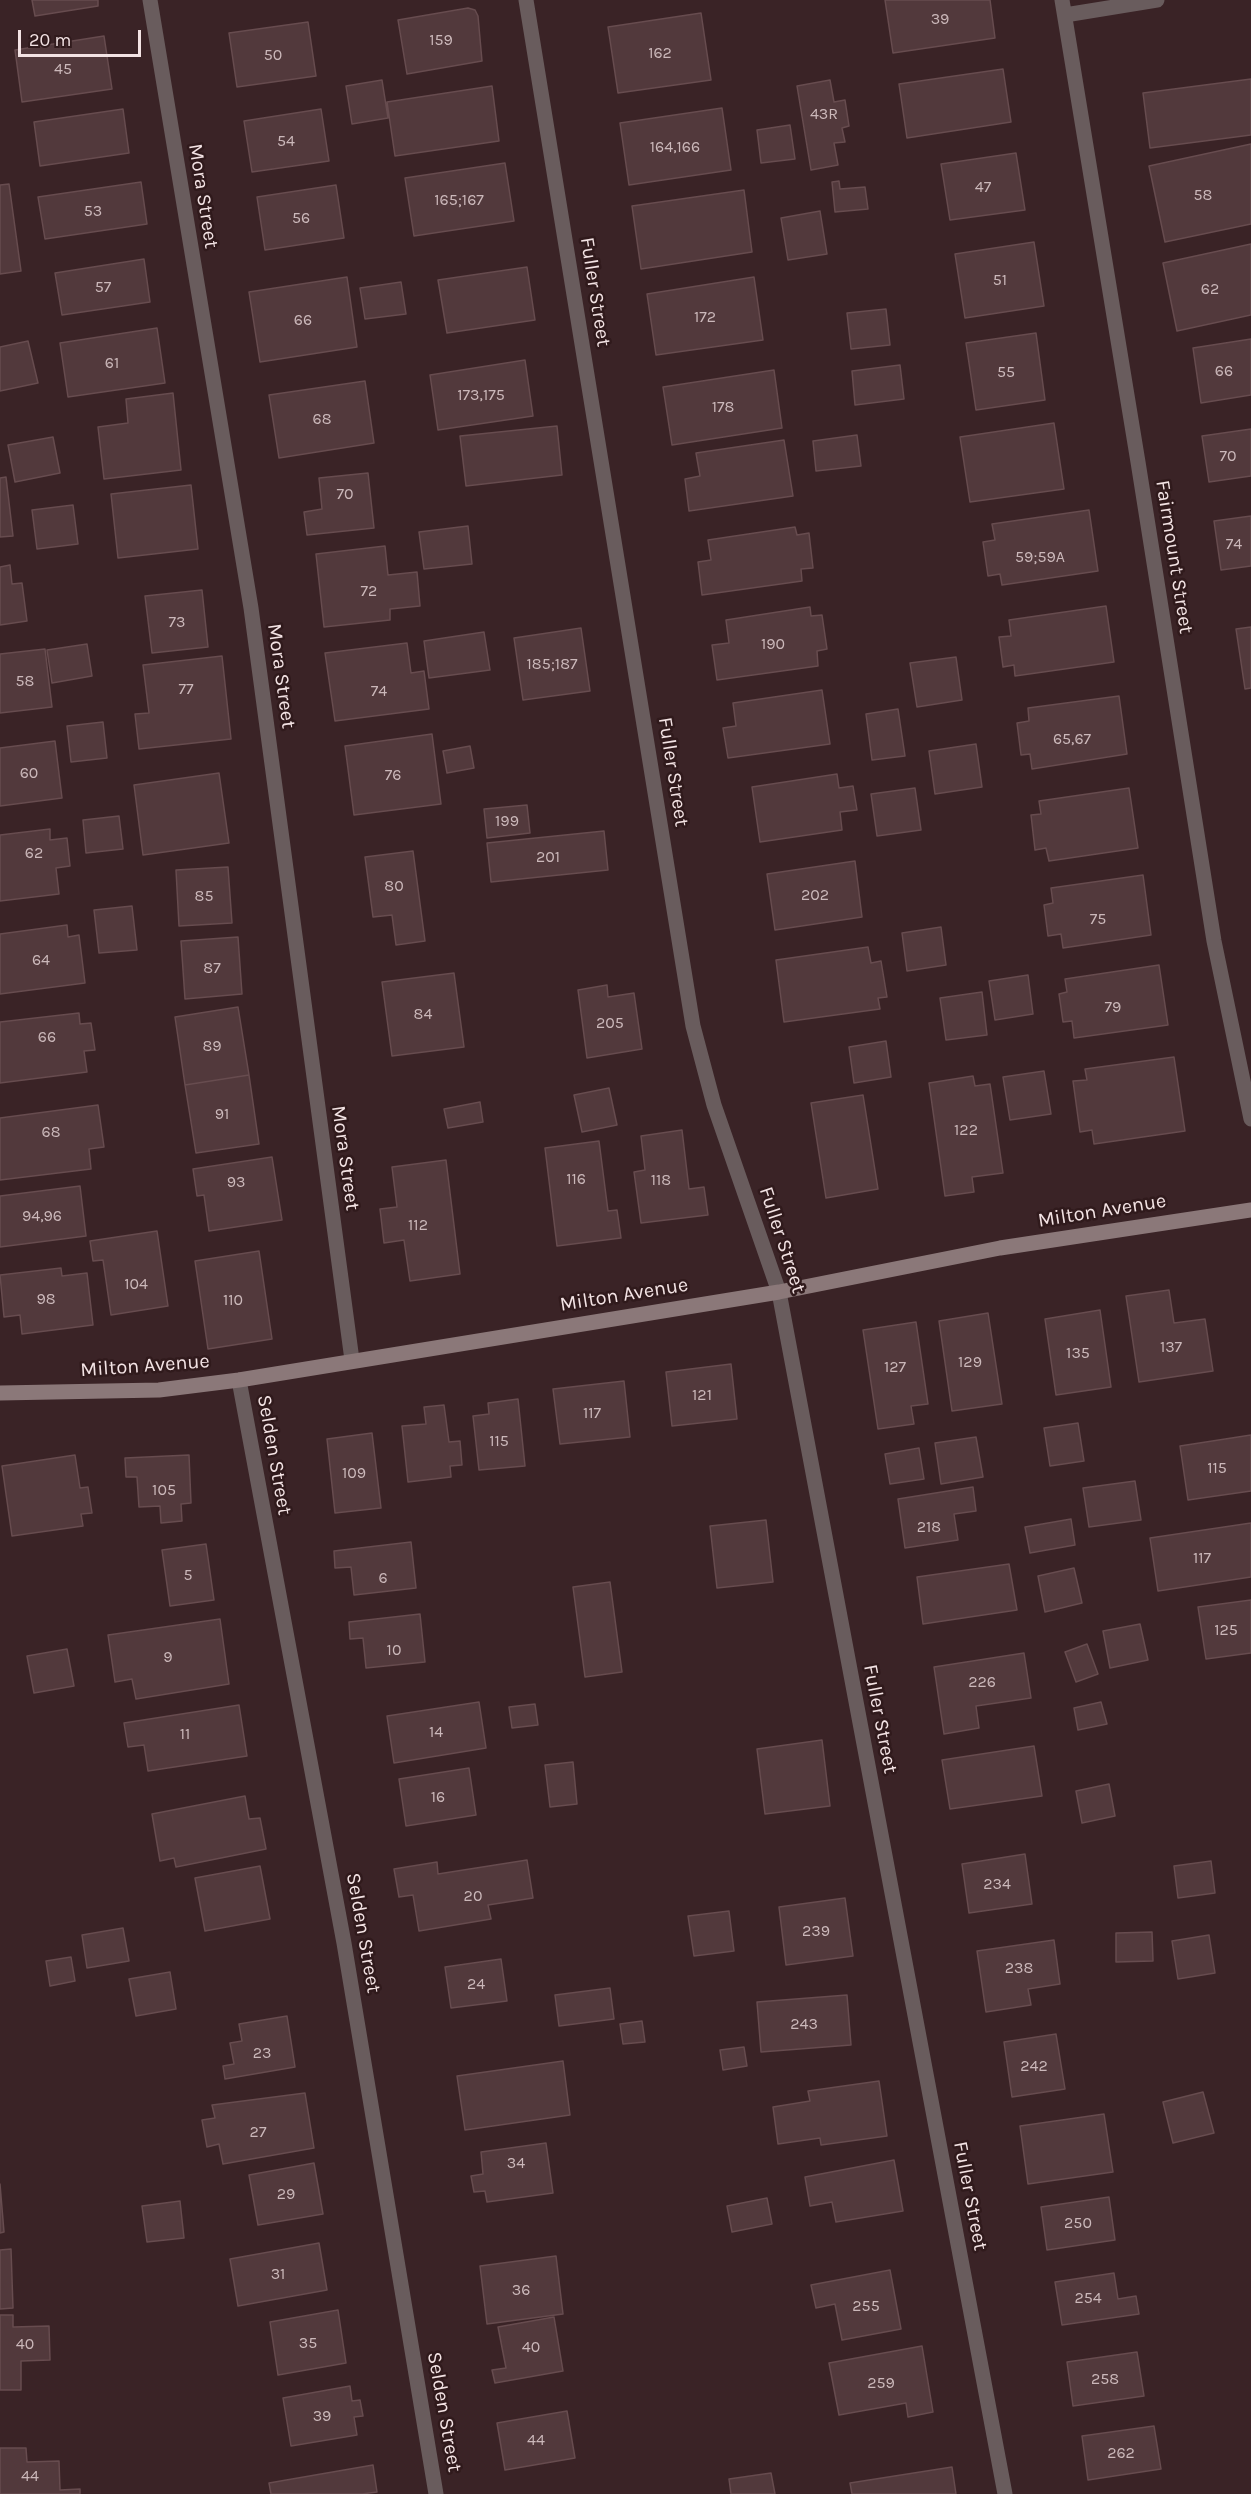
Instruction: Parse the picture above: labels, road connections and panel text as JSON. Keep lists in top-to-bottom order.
{
  "streets": {
    "street": [
      "Mora Street",
      "Fuller Street",
      "Fairmount Street",
      "Milton Avenue",
      "Selden Street"
    ]
  },
  "crossings": [
    ["Mora Street", "Milton Avenue"],
    ["Fuller Street", "Milton Avenue"],
    ["Milton Avenue", "Selden Street"]
  ],
  "house_numbers": [
    "39",
    "159",
    "162",
    "50",
    "45",
    "43R",
    "54",
    "164,166",
    "47",
    "58",
    "165;167",
    "53",
    "56",
    "51",
    "57",
    "62",
    "172",
    "66",
    "61",
    "66",
    "55",
    "173,175",
    "178",
    "68",
    "70",
    "70",
    "74",
    "59;59A",
    "72",
    "73",
    "190",
    "185;187",
    "58",
    "77",
    "74",
    "65,67",
    "60",
    "76",
    "199",
    "62",
    "201",
    "80",
    "202",
    "85",
    "75",
    "64",
    "87",
    "79",
    "84",
    "205",
    "66",
    "89",
    "91",
    "122",
    "68",
    "116",
    "118",
    "93",
    "94,96",
    "112",
    "104",
    "98",
    "110",
    "137",
    "135",
    "129",
    "127",
    "121",
    "117",
    "115",
    "115",
    "109",
    "105",
    "218",
    "117",
    "5",
    "6",
    "125",
    "10",
    "9",
    "226",
    "14",
    "11",
    "16",
    "234",
    "20",
    "239",
    "238",
    "24",
    "243",
    "23",
    "242",
    "27",
    "34",
    "29",
    "250",
    "31",
    "36",
    "254",
    "255",
    "35",
    "40",
    "40",
    "258",
    "259",
    "39",
    "44",
    "262",
    "44"
  ],
  "scale_bar": "20 m"
}
